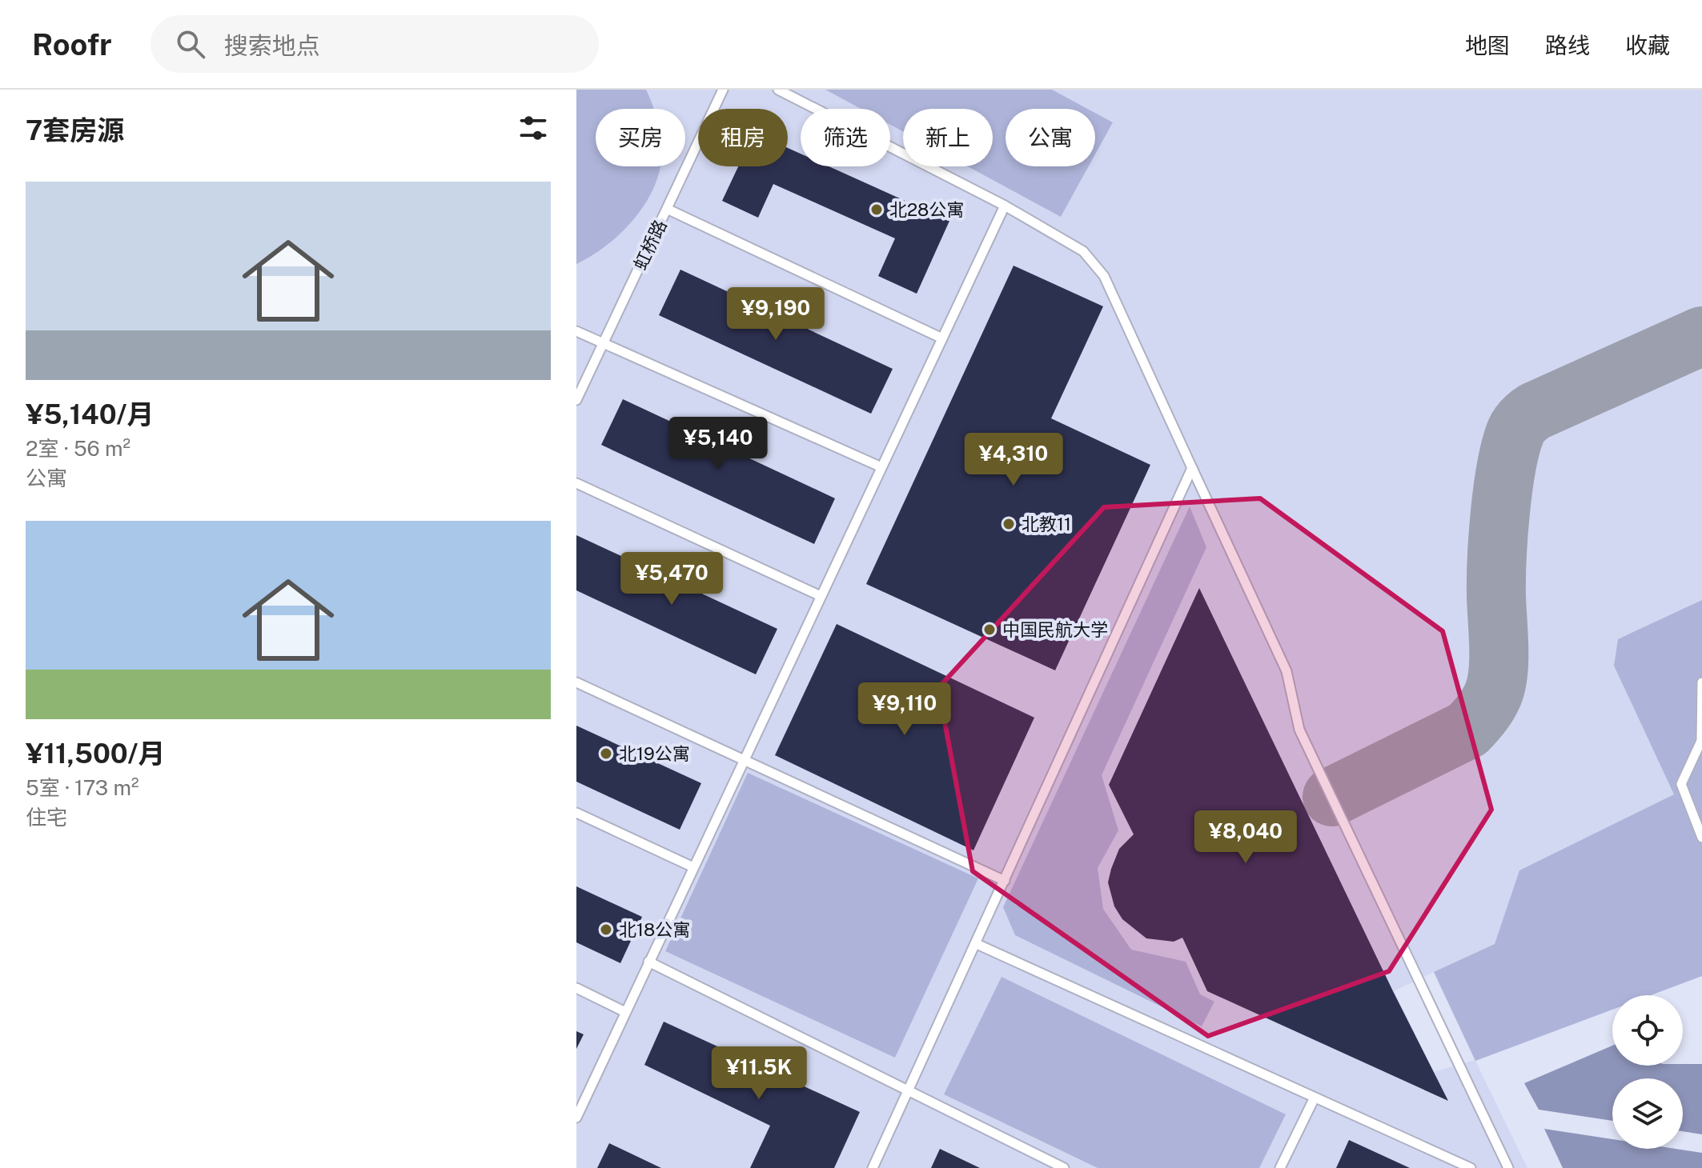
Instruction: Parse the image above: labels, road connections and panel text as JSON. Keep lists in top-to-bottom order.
{
  "streets": {
    "lane": ["虹桥路"]
  },
  "places": [
    "北28公寓",
    "北教11",
    "中国民航大学",
    "北19公寓",
    "北18公寓"
  ],
  "page": {
    "header": "Roofr",
    "search": "搜索地点",
    "nav": ["地图", "路线", "收藏"],
    "heading": "7套房源",
    "chip": [
      "买房",
      "租房",
      "筛选",
      "新上",
      "公寓"
    ],
    "list": [
      {
        "name": "¥5,140/月",
        "note": "2室 · 56 m² · 公寓"
      },
      {
        "name": "¥11,500/月",
        "note": "5室 · 173 m² · 住宅"
      }
    ],
    "price": [
      "¥9,190",
      "¥5,140",
      "¥4,310",
      "¥5,470",
      "¥9,110",
      "¥8,040",
      "¥11.5K"
    ]
  }
}
